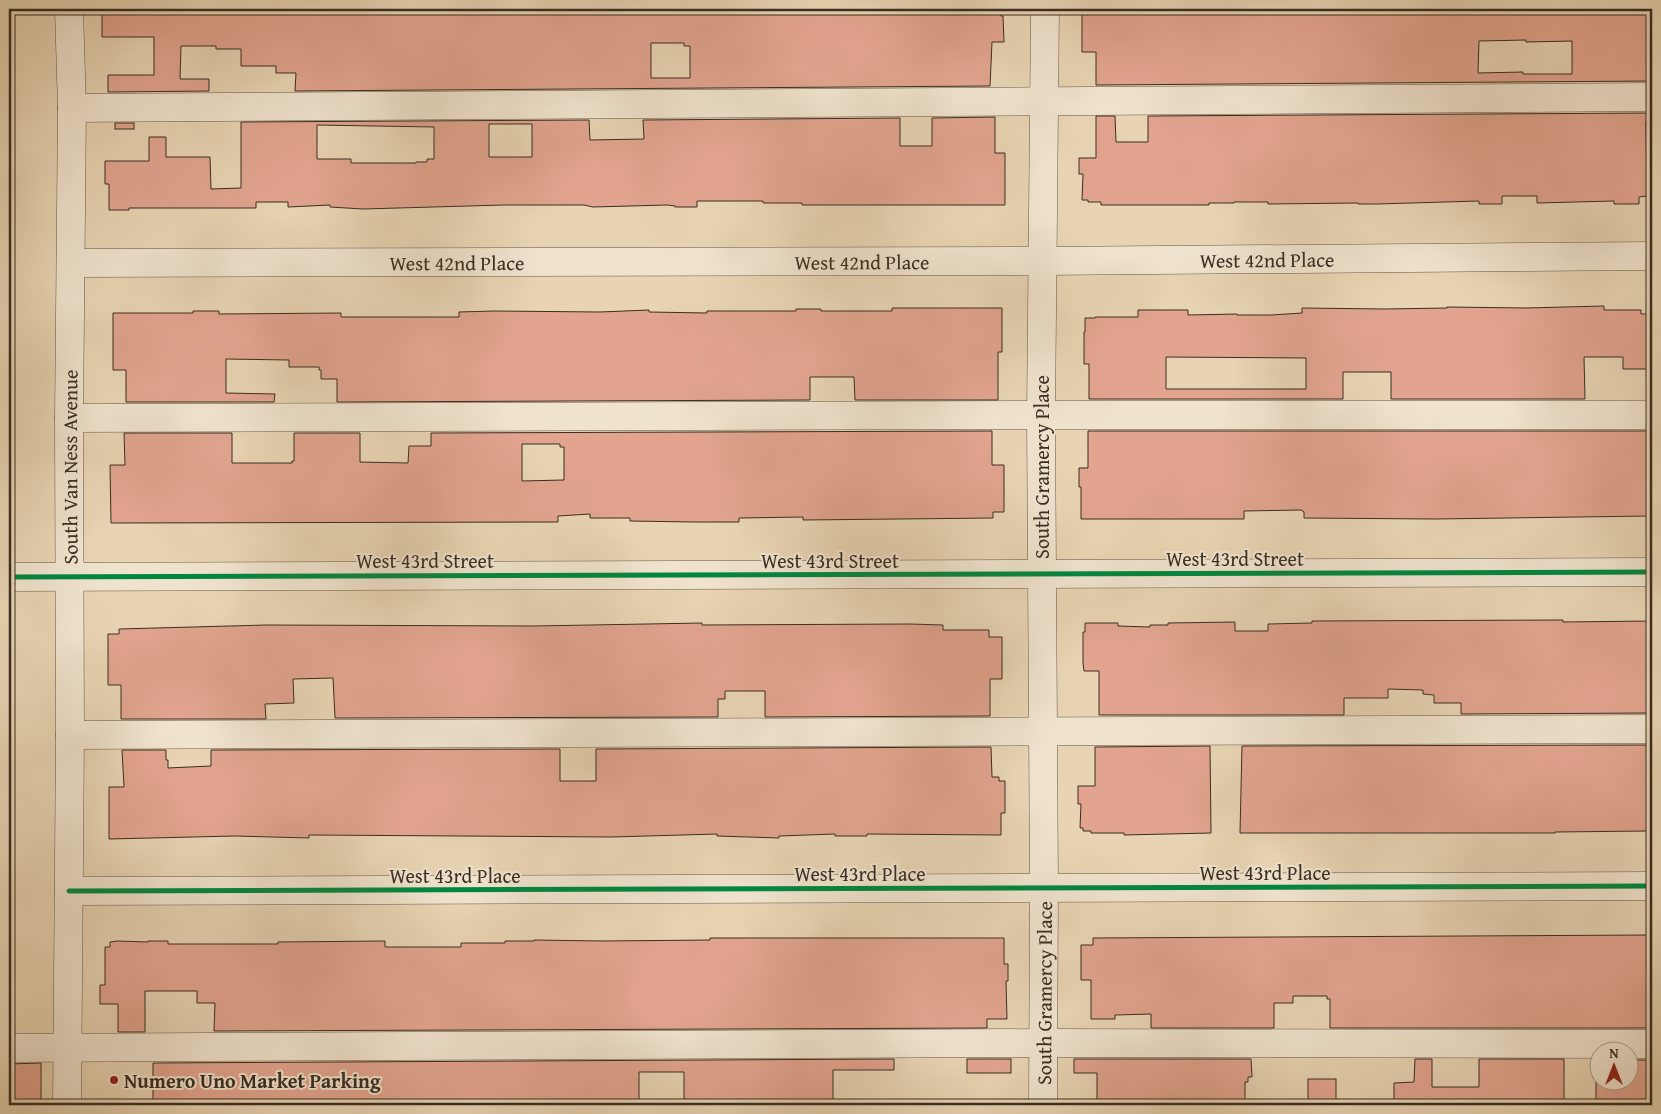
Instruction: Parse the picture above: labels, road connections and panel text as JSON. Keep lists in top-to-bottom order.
{
  "streets": {
    "street": [
      "West 42nd Place",
      "South Van Ness Avenue",
      "South Gramercy Place",
      "West 43rd Street",
      "West 43rd Place"
    ]
  },
  "crossings": [
    ["West 42nd Place", "South Van Ness Avenue"],
    ["West 42nd Place", "South Gramercy Place"],
    ["South Van Ness Avenue", "West 43rd Street"],
    ["South Van Ness Avenue", "West 43rd Place"],
    ["South Gramercy Place", "West 43rd Street"],
    ["South Gramercy Place", "West 43rd Place"]
  ],
  "places": ["Numero Uno Market Parking"],
  "north": "top"
}
